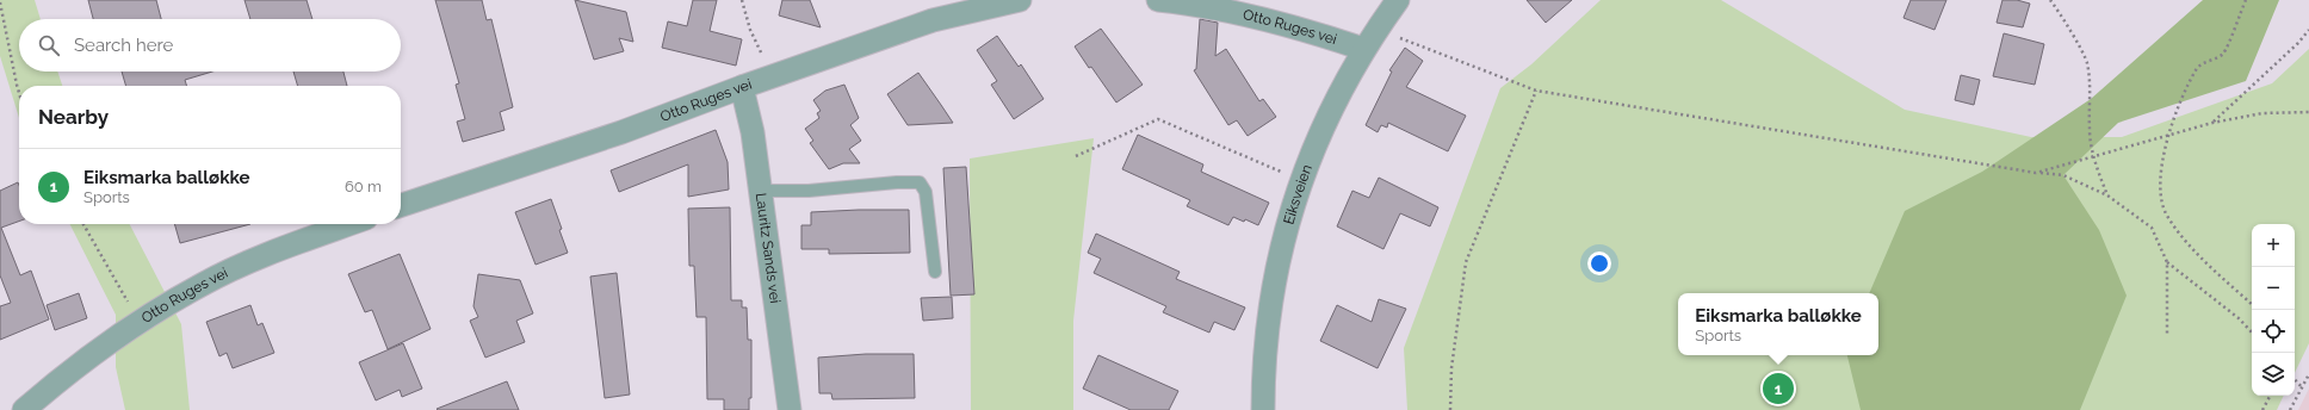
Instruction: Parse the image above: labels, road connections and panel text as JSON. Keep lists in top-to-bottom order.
{
  "streets": {
    "street": ["Otto Ruges vei", "Eiksveien", "Lauritz Sands vei"]
  },
  "crossings": [
    ["Otto Ruges vei", "Eiksveien"],
    ["Otto Ruges vei", "Lauritz Sands vei"]
  ],
  "page": {
    "search": "Search here",
    "heading": "Nearby",
    "list": [
      {
        "mark": "1",
        "name": "Eiksmarka balløkke",
        "note": "Sports",
        "value": "60 m"
      }
    ],
    "map_buttons": ["+", "−"],
    "popup": ["Eiksmarka balløkke", "Sports"],
    "pins": "1"
  }
}
